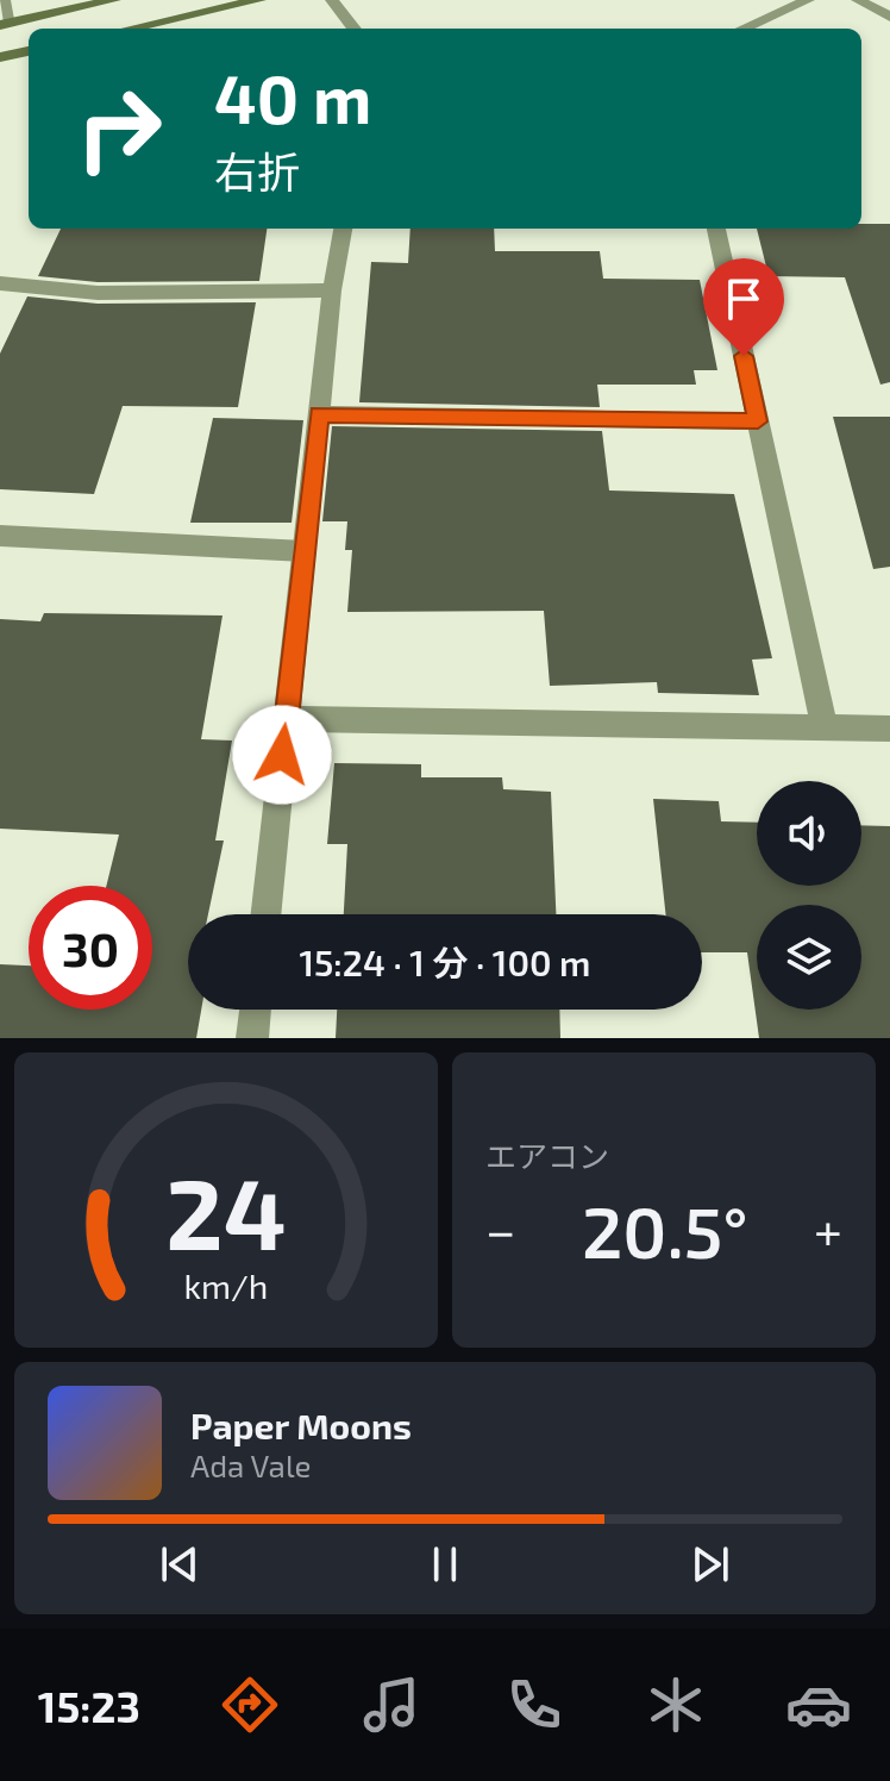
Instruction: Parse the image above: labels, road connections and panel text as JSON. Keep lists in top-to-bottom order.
{
  "page": {
    "turn": ["40 m", "右折"],
    "limit": "30",
    "trip": "15:24 · 1 分 · 100 m",
    "tile": "エアコン",
    "heat": ["−", "20.5°", "+"],
    "song": ["Paper Moons", "Ada Vale"],
    "tabs": "15:23",
    "gauge": ["24", "km/h"]
  }
}
